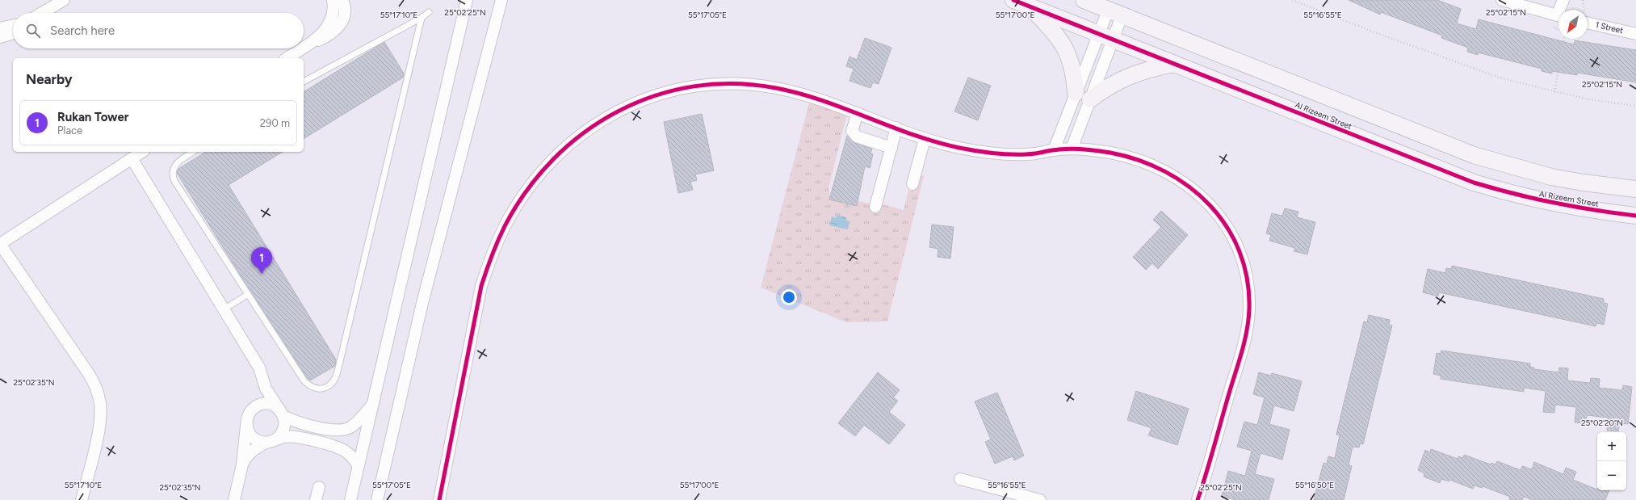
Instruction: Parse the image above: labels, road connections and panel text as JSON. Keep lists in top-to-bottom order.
{
  "streets": {
    "street": ["1 Street", "Al Rizeem Street"]
  },
  "north": "bottom left",
  "page": {
    "search": "Search here",
    "heading": "Nearby",
    "list": [
      {
        "mark": "1",
        "name": "Rukan Tower",
        "note": "Place",
        "value": "290 m"
      }
    ],
    "pins": "1",
    "map_buttons": ["+", "−"]
  },
  "coordinates": [
    "25°02'25\"N",
    "25°02'15\"N",
    "55°17'10\"E",
    "55°17'05\"E",
    "55°17'00\"E",
    "55°16'55\"E",
    "25°02'35\"N",
    "25°02'20\"N",
    "55°16'50\"E"
  ]
}
